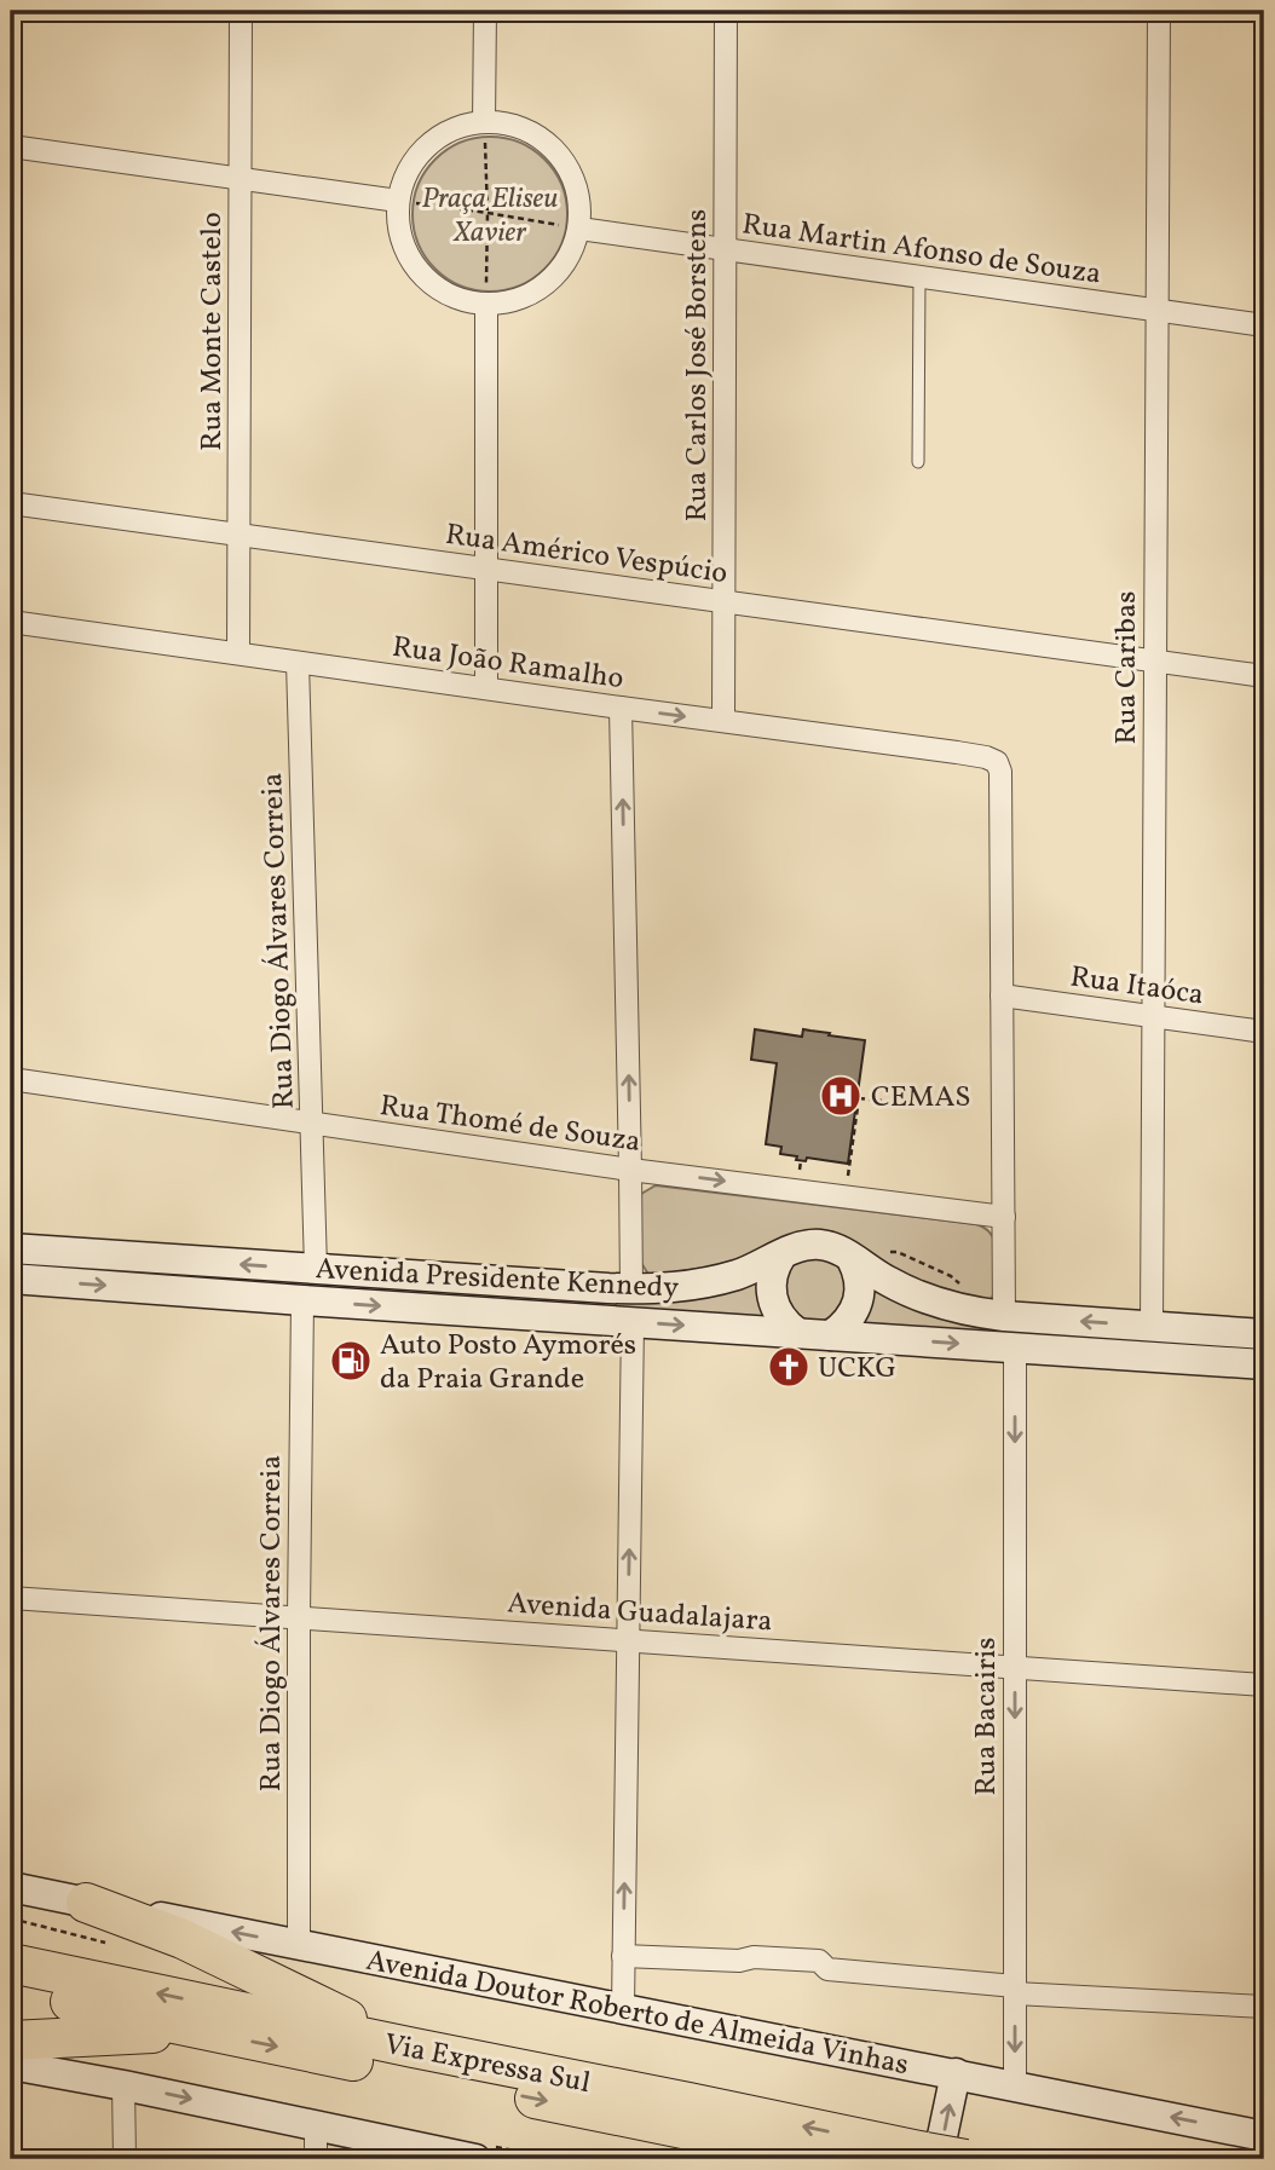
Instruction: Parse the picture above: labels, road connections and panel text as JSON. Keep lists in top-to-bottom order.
{
  "streets": {
    "highway": ["Via Expressa Sul"],
    "main road": ["Avenida Presidente Kennedy", "Avenida Doutor Roberto de Almeida Vinhas"],
    "street": [
      "Rua Martin Afonso de Souza",
      "Rua Monte Castelo",
      "Rua Carlos José Borstens",
      "Rua Américo Vespúcio",
      "Rua João Ramalho",
      "Rua Caribas",
      "Rua Diogo Álvares Correia",
      "Rua Itaóca",
      "Rua Thomé de Souza",
      "Avenida Guadalajara",
      "Rua Bacairis"
    ]
  },
  "crossings": [
    ["Rua Martin Afonso de Souza", "Rua Carlos José Borstens"],
    ["Rua Martin Afonso de Souza", "Rua Caribas"],
    ["Rua Monte Castelo", "Rua Américo Vespúcio"],
    ["Rua Monte Castelo", "Rua João Ramalho"],
    ["Rua Carlos José Borstens", "Rua Américo Vespúcio"],
    ["Rua Carlos José Borstens", "Rua João Ramalho"],
    ["Rua Américo Vespúcio", "Rua Caribas"],
    ["Rua João Ramalho", "Rua Diogo Álvares Correia"],
    ["Rua João Ramalho", "Rua Itaóca"],
    ["Rua Caribas", "Rua Itaóca"],
    ["Rua Caribas", "Avenida Presidente Kennedy"],
    ["Rua Diogo Álvares Correia", "Rua Thomé de Souza"],
    ["Rua Diogo Álvares Correia", "Avenida Presidente Kennedy"],
    ["Rua Diogo Álvares Correia", "Avenida Guadalajara"],
    ["Rua Diogo Álvares Correia", "Avenida Doutor Roberto de Almeida Vinhas"],
    ["Avenida Presidente Kennedy", "Rua Bacairis"],
    ["Avenida Guadalajara", "Rua Bacairis"],
    ["Rua Bacairis", "Avenida Doutor Roberto de Almeida Vinhas"]
  ],
  "one_way": ["Rua Bacairis"],
  "parks": ["Praça Eliseu Xavier"],
  "places": {
    "hospital": ["CEMAS"],
    "fuel station": ["Auto Posto Aymorés da Praia Grande"],
    "church": ["UCKG"]
  }
}
